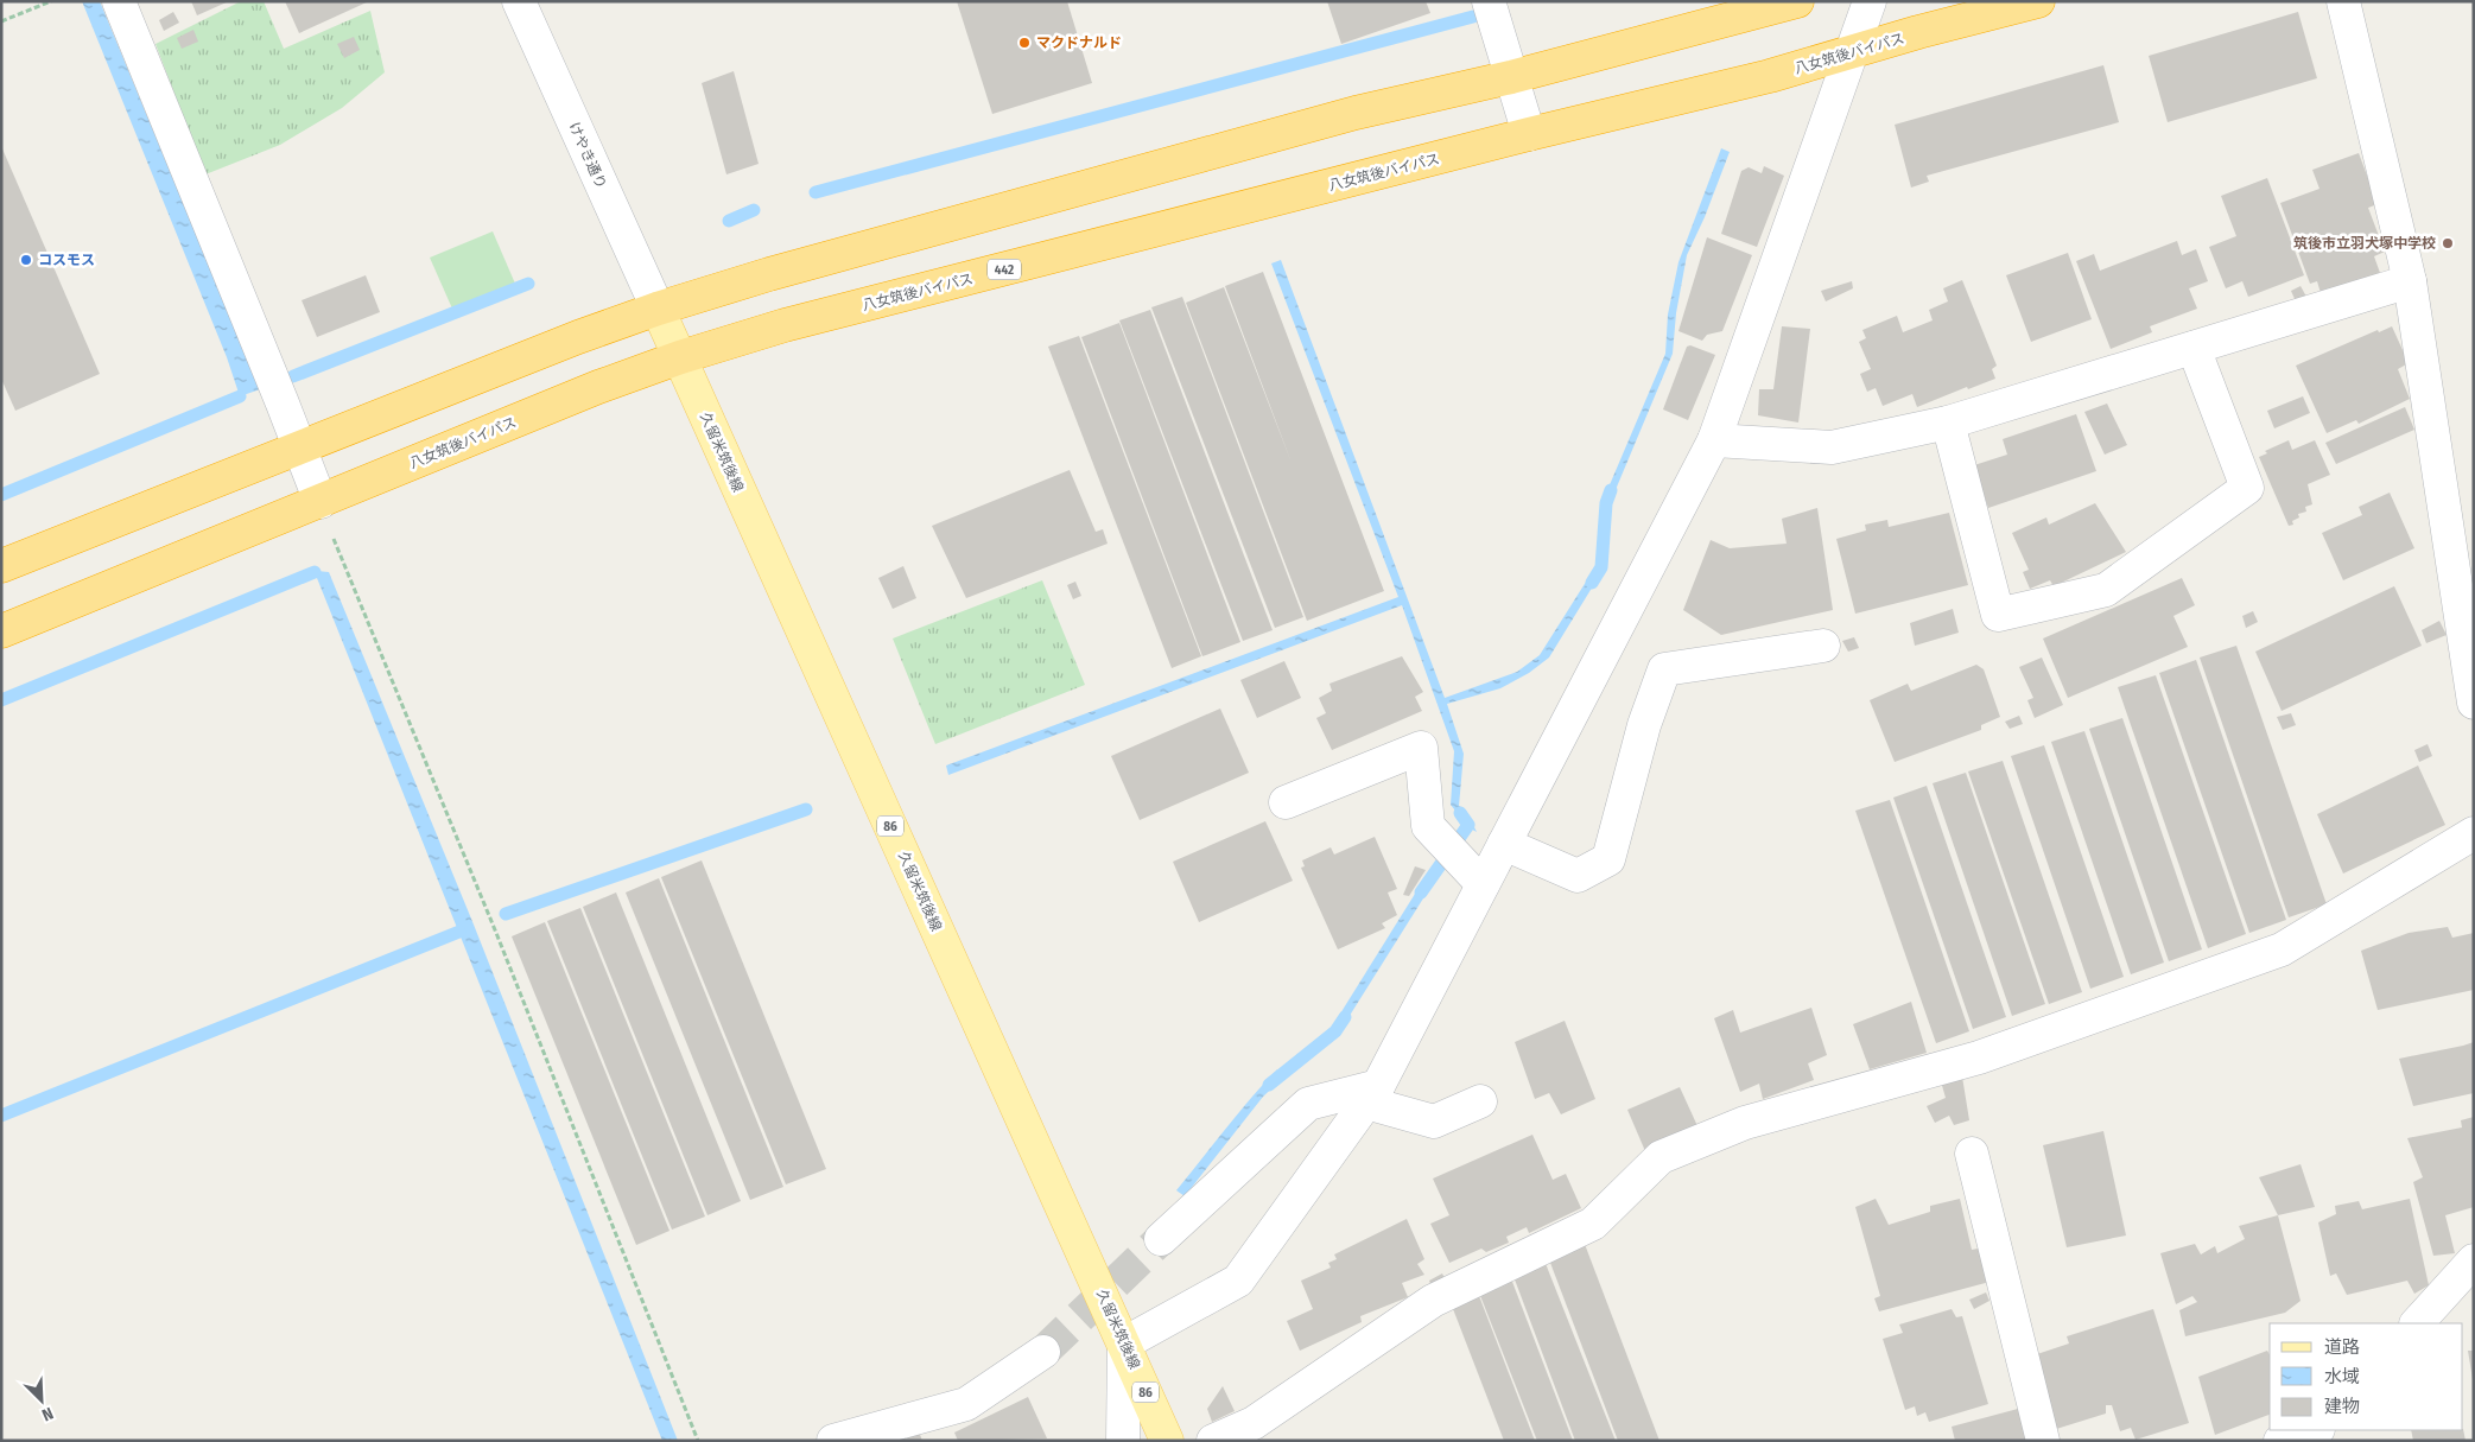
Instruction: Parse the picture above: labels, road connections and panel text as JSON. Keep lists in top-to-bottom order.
{
  "streets": {
    "highway": ["八女筑後バイパス", "442"],
    "main road": ["久留米筑後線", "86"],
    "street": ["けやき通り"]
  },
  "crossings": [
    ["八女筑後バイパス", "久留米筑後線"],
    ["けやき通り", "久留米筑後線"]
  ],
  "places": ["マクドナルド", "筑後市立羽犬塚中学校", "コスモス"],
  "legend": ["道路", "水域", "建物"],
  "north": "bottom right"
}
